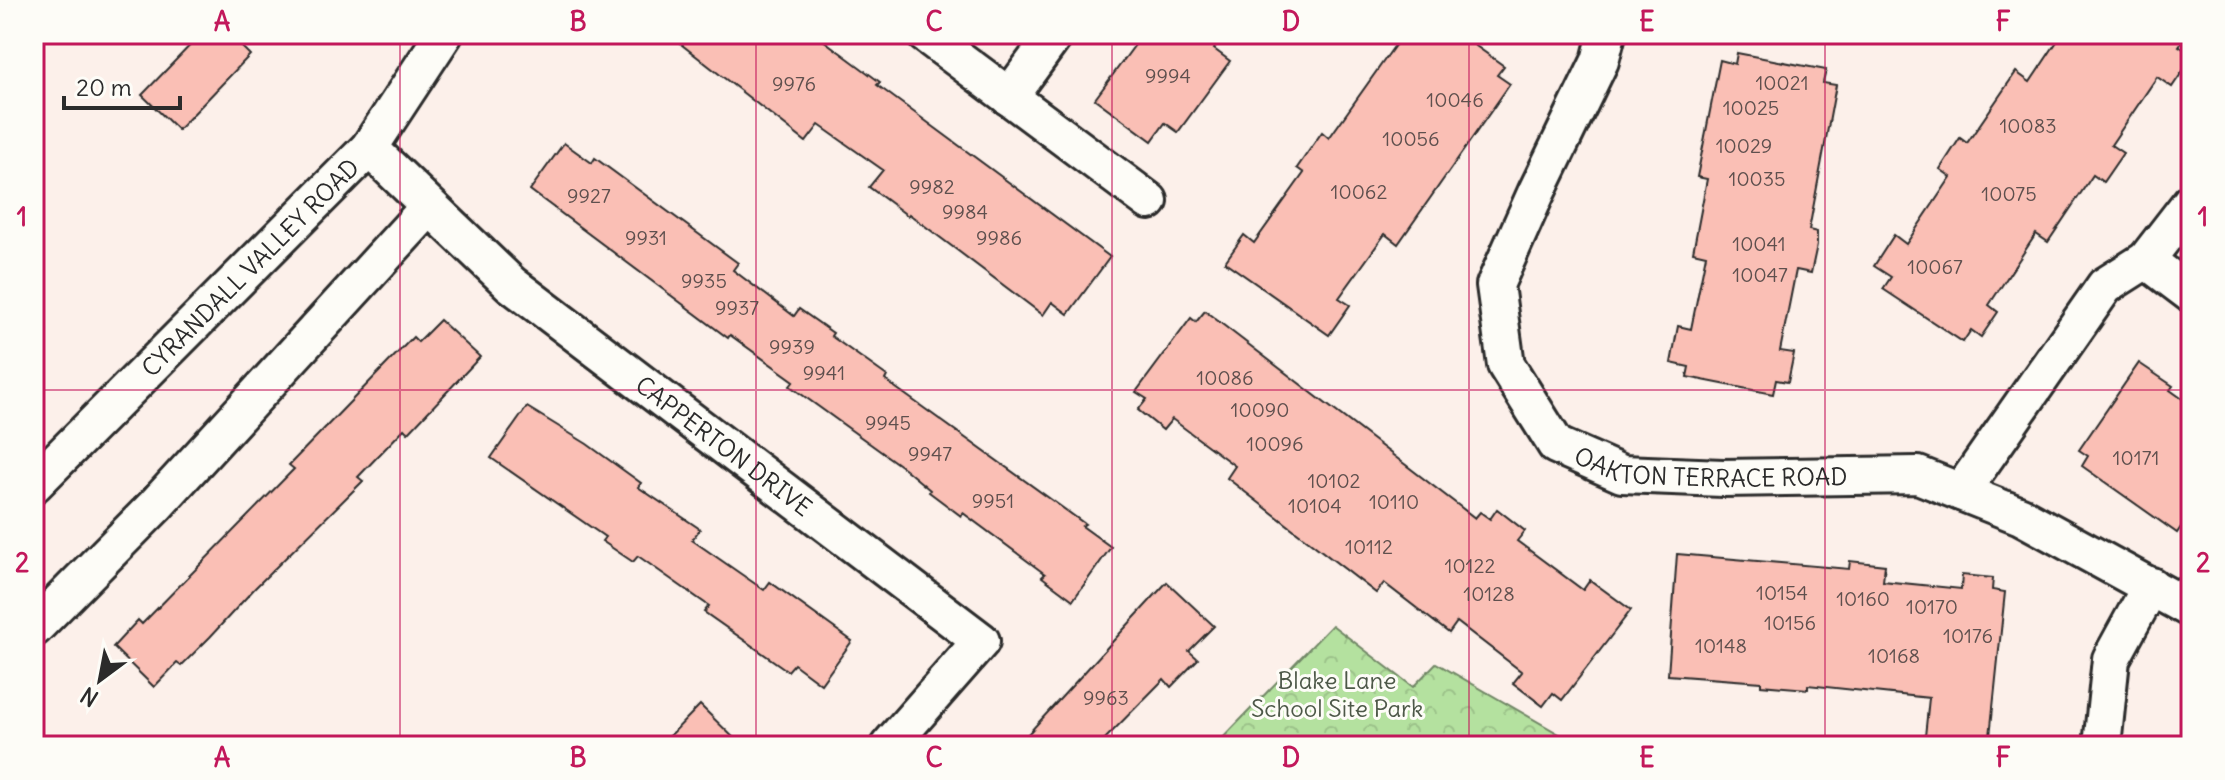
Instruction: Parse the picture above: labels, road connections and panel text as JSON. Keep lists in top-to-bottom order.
{
  "streets": {
    "street": ["CYRANDALL VALLEY ROAD", "CAPPERTON DRIVE", "OAKTON TERRACE ROAD"]
  },
  "crossings": [
    ["CYRANDALL VALLEY ROAD", "CAPPERTON DRIVE"]
  ],
  "parks": ["Blake Lane School Site Park"],
  "house_numbers": [
    "9994",
    "10021",
    "9976",
    "10046",
    "10025",
    "10083",
    "10056",
    "10029",
    "10035",
    "9982",
    "10062",
    "10075",
    "9927",
    "9984",
    "9931",
    "9986",
    "10041",
    "10067",
    "10047",
    "9935",
    "9937",
    "9939",
    "9941",
    "10086",
    "10090",
    "9945",
    "10096",
    "9947",
    "10171",
    "10102",
    "9951",
    "10110",
    "10104",
    "10112",
    "10122",
    "10154",
    "10128",
    "10160",
    "10170",
    "10156",
    "10176",
    "10148",
    "10168",
    "9963"
  ],
  "scale_bar": "20 m",
  "north": "bottom left",
  "grid": {
    "columns": [
      "A",
      "B",
      "C",
      "D",
      "E",
      "F"
    ],
    "rows": ["1", "2"]
  }
}
